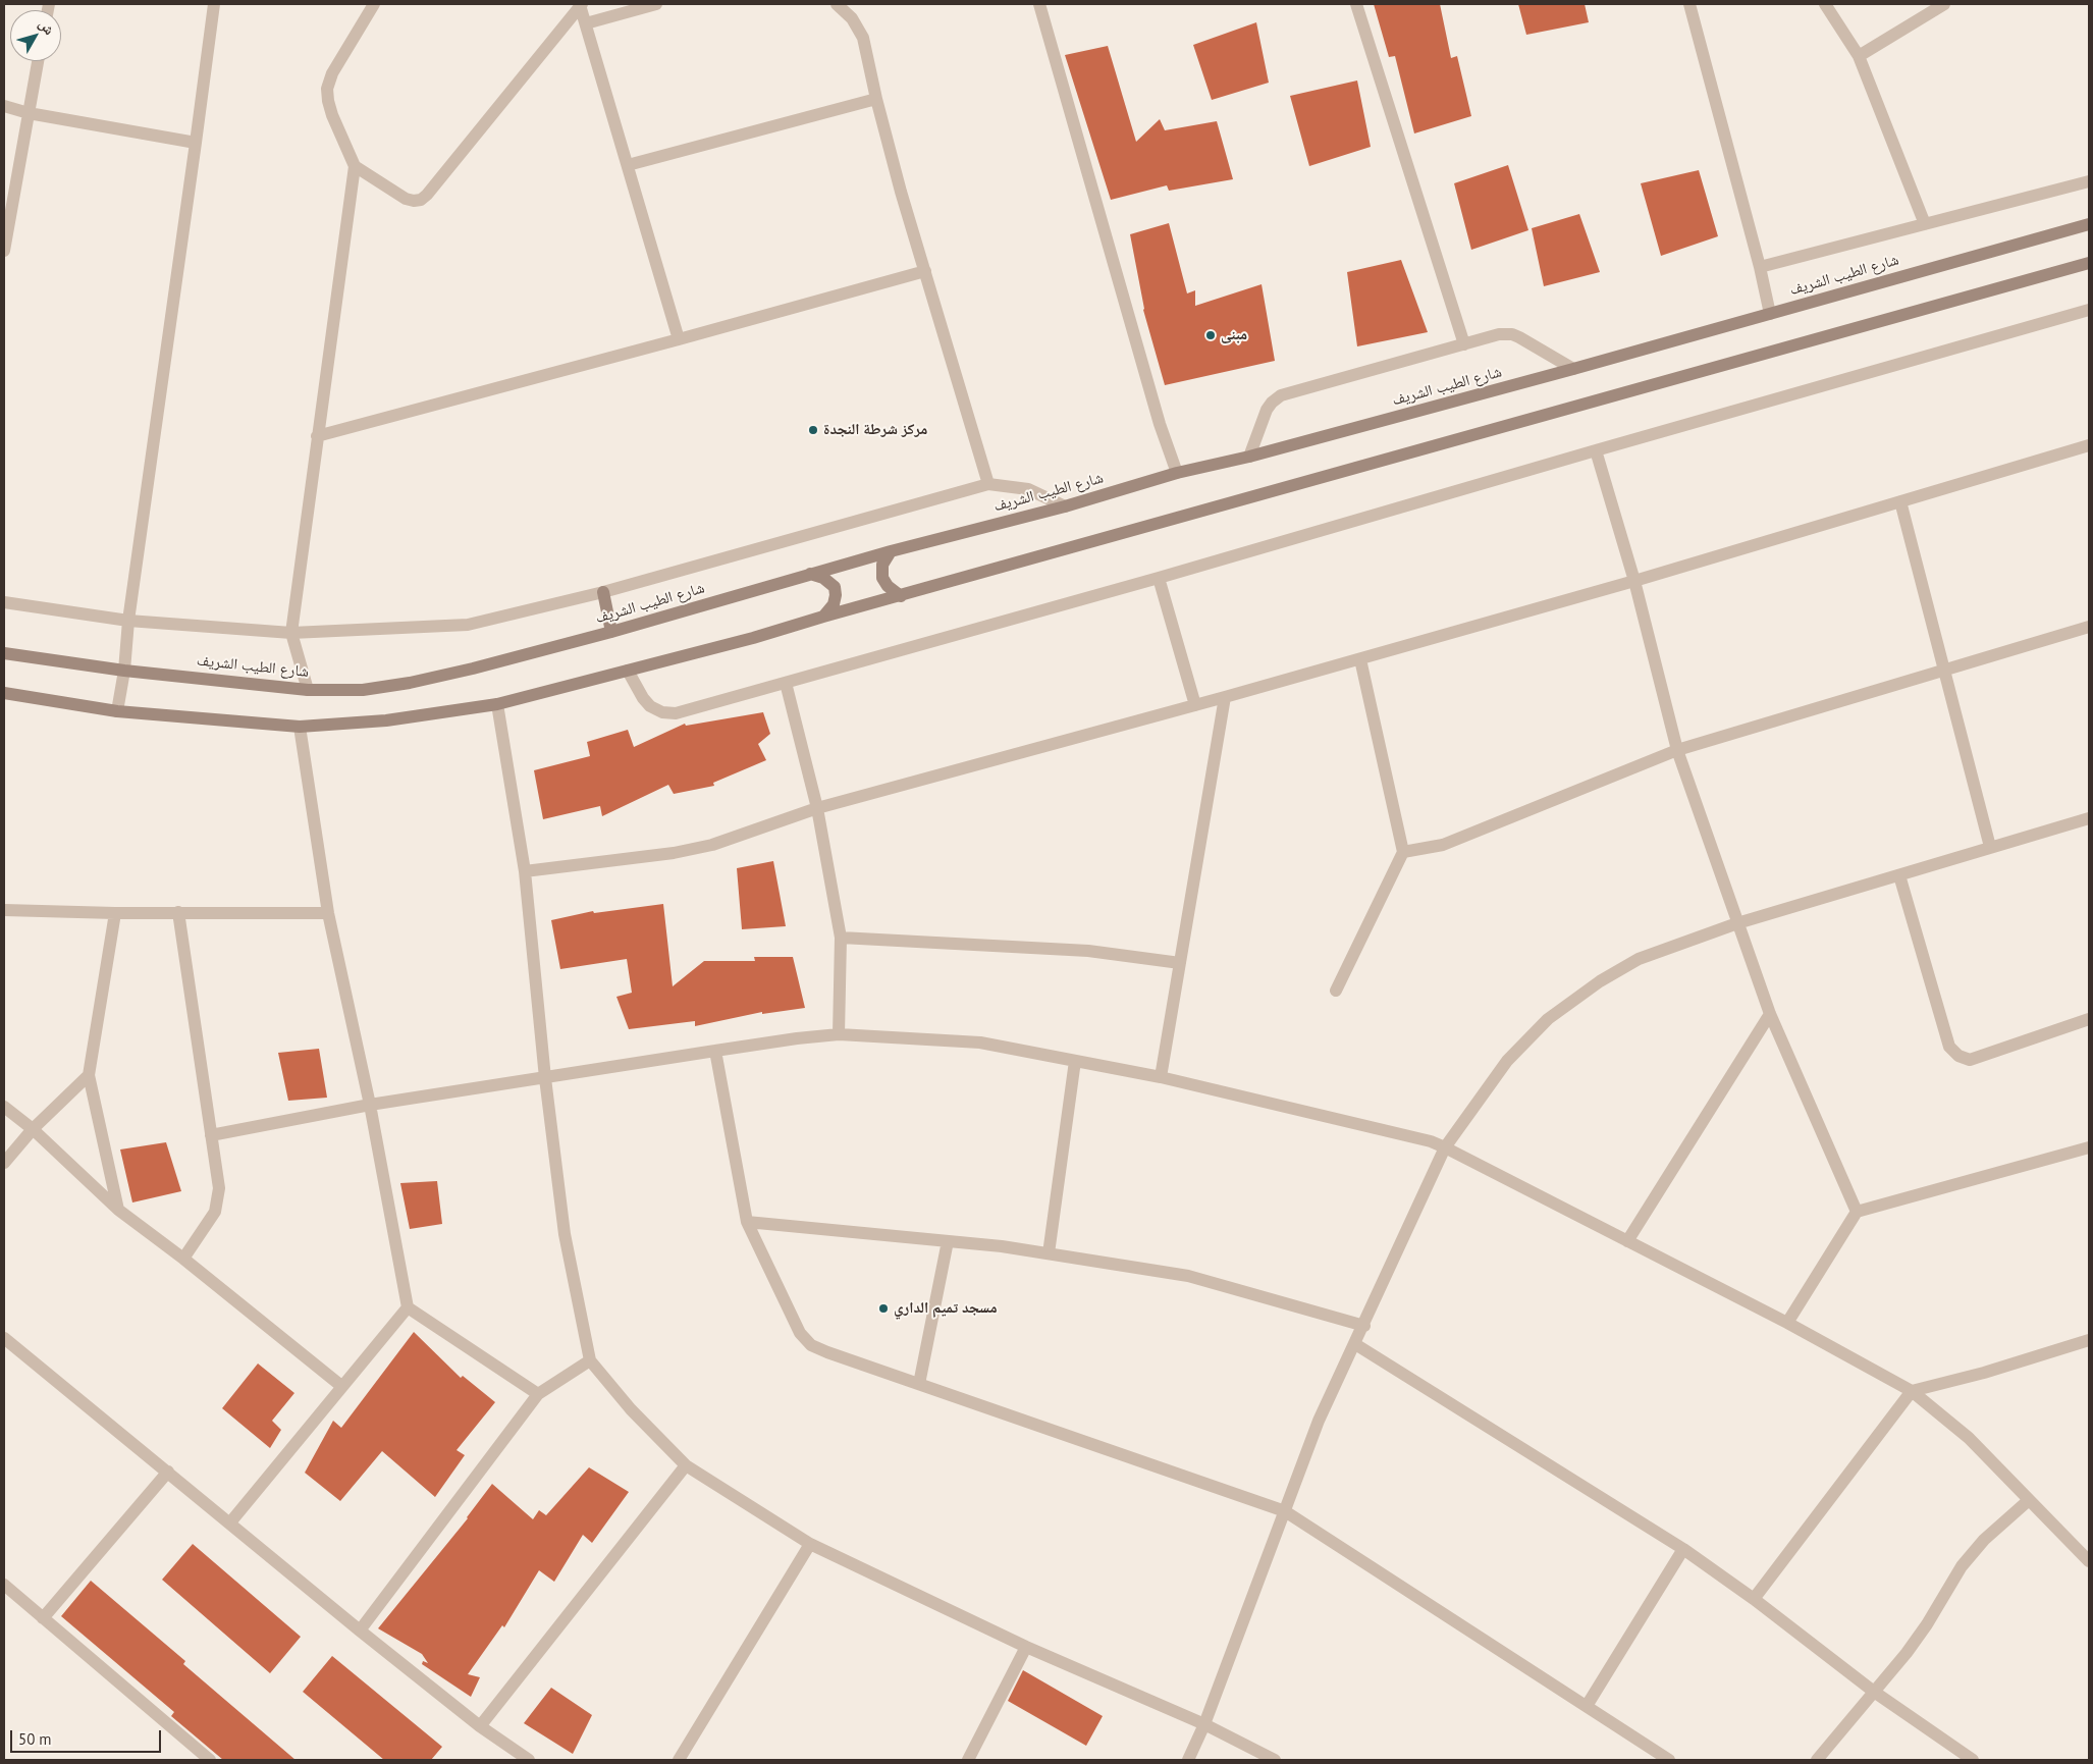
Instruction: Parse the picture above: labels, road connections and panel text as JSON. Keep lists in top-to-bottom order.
{
  "streets": {
    "main road": ["شارع الطيب الشريف"]
  },
  "places": ["مبنى", "مركز شرطة النجدة", "مسجد تميم الداري"],
  "scale_bar": "50 m",
  "north": "top right"
}
